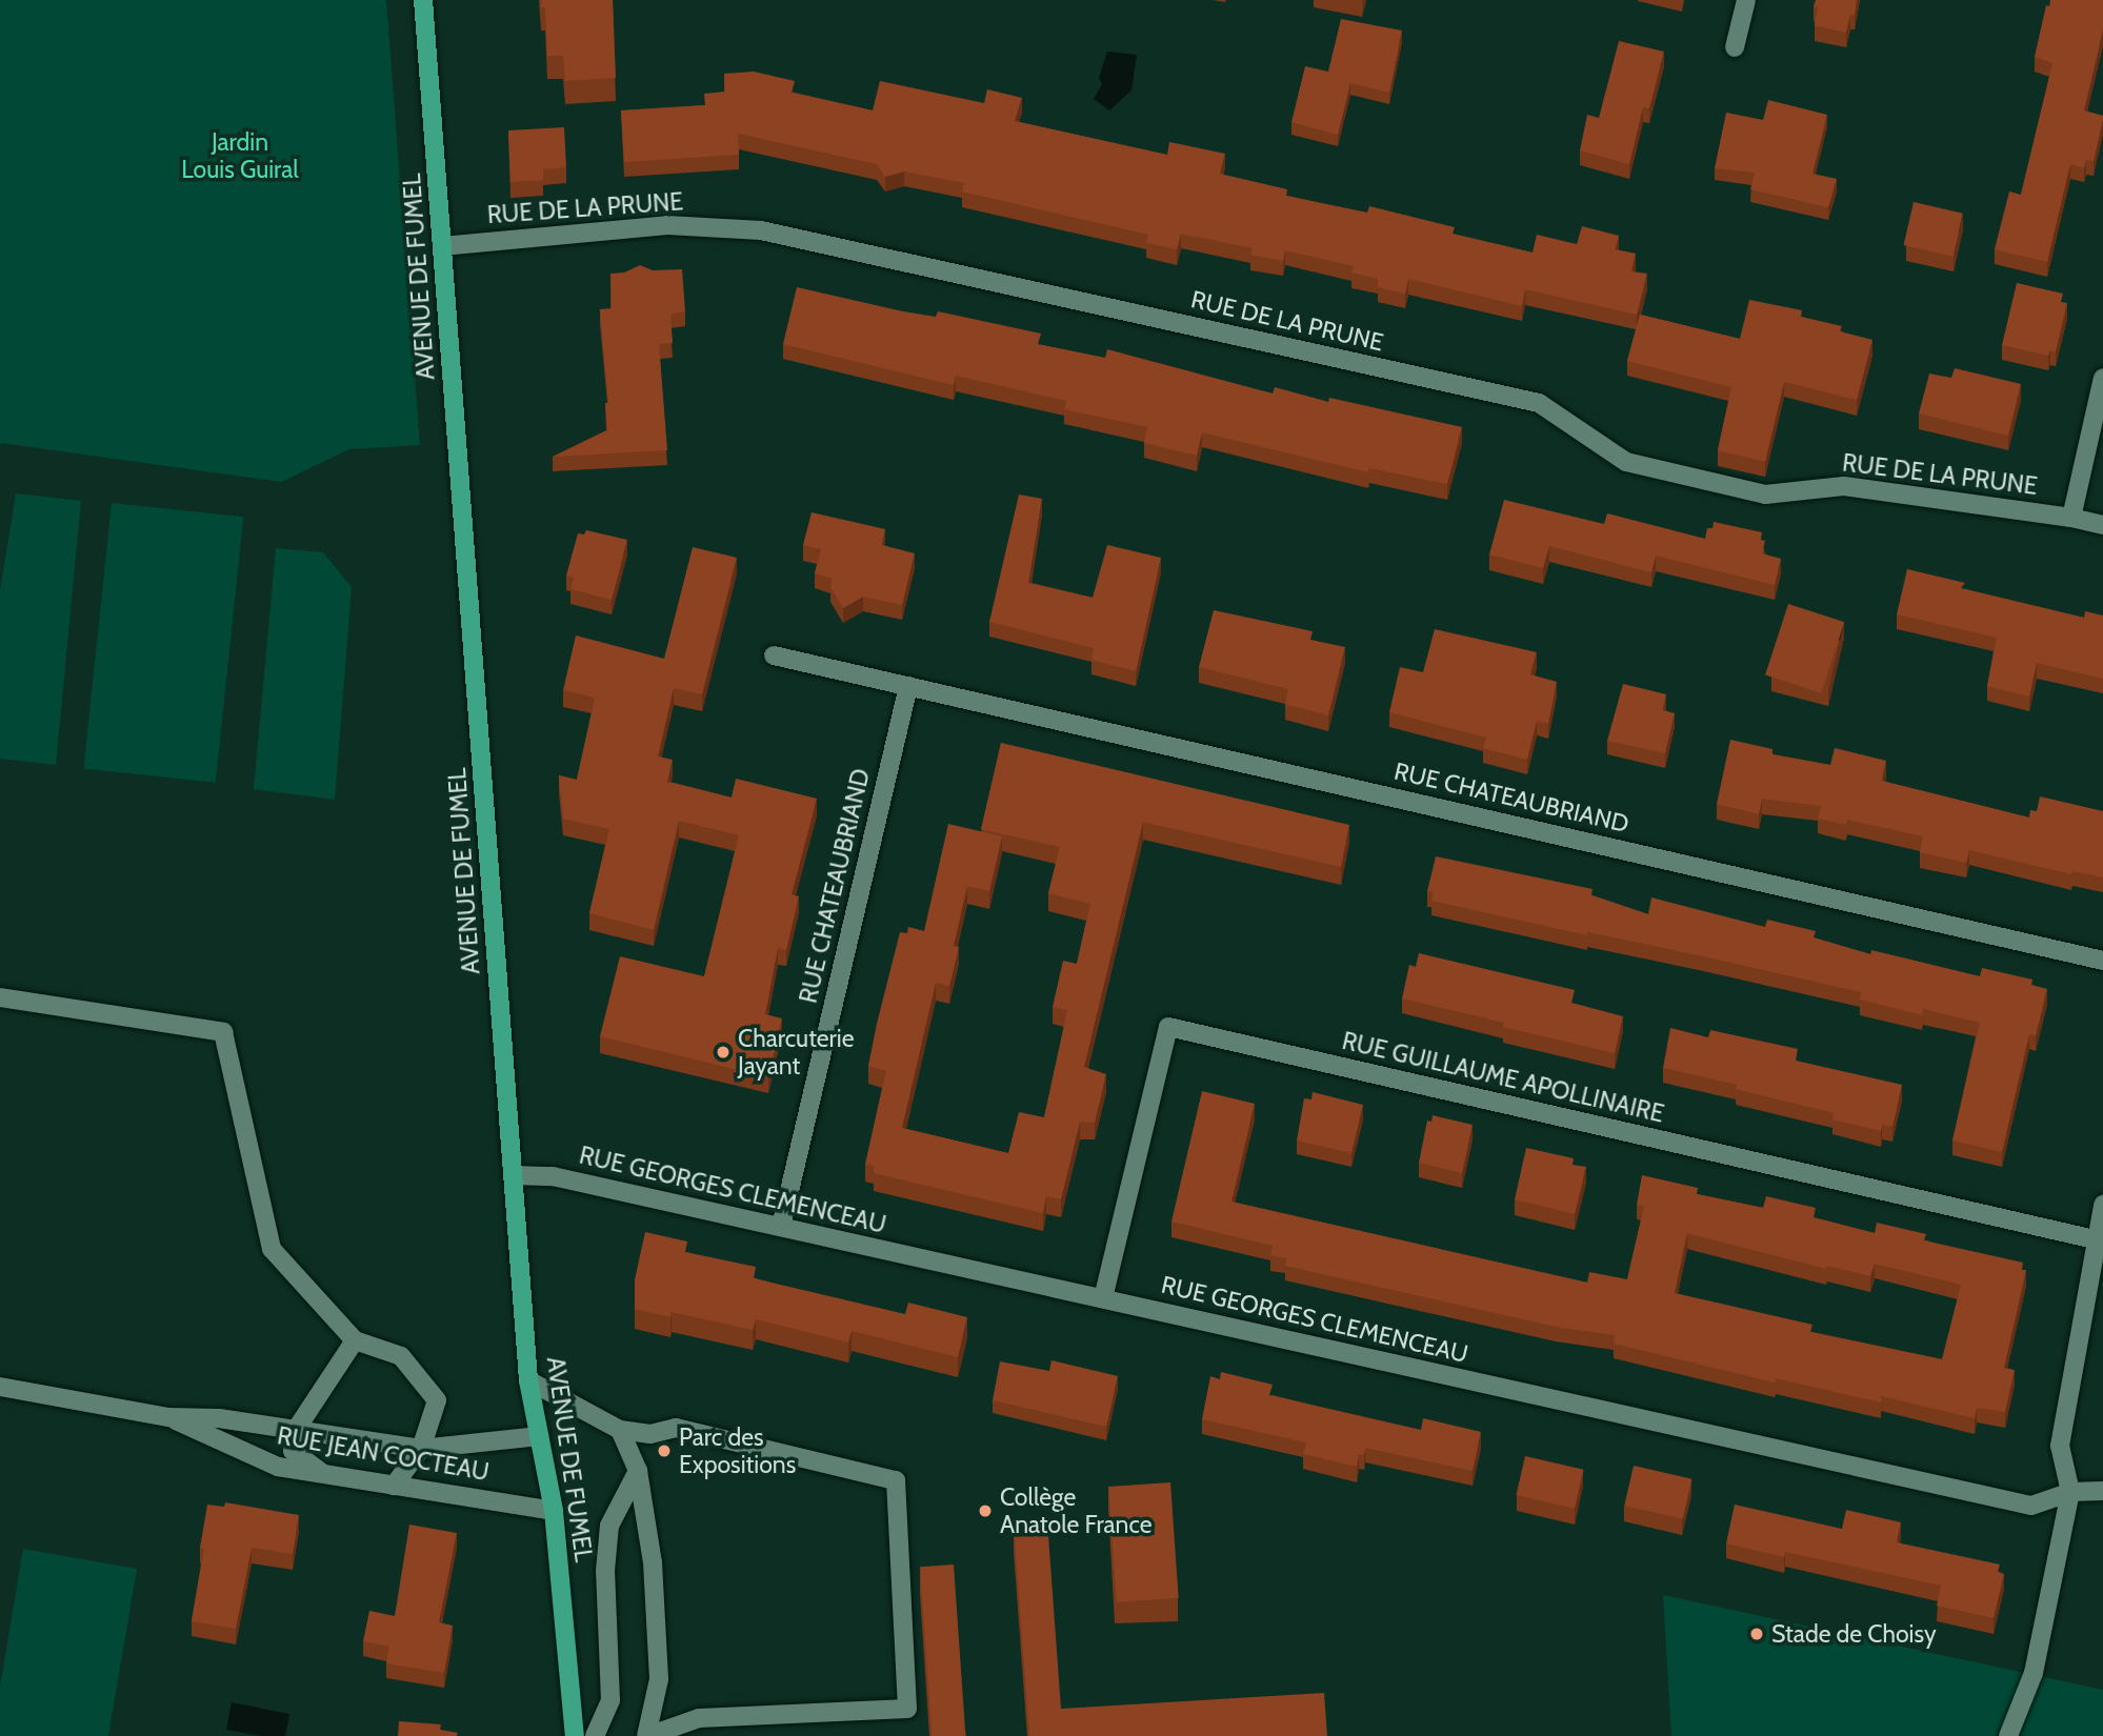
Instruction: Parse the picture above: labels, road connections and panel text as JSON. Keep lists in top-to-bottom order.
{
  "streets": {
    "main road": ["AVENUE DE FUMEL"],
    "street": [
      "RUE DE LA PRUNE",
      "RUE CHATEAUBRIAND",
      "RUE GUILLAUME APOLLINAIRE",
      "RUE GEORGES CLEMENCEAU",
      "RUE JEAN COCTEAU"
    ]
  },
  "crossings": [
    ["RUE DE LA PRUNE", "AVENUE DE FUMEL"],
    ["AVENUE DE FUMEL", "RUE GEORGES CLEMENCEAU"],
    ["AVENUE DE FUMEL", "RUE JEAN COCTEAU"],
    ["RUE CHATEAUBRIAND", "RUE GEORGES CLEMENCEAU"],
    ["RUE GUILLAUME APOLLINAIRE", "RUE GEORGES CLEMENCEAU"]
  ],
  "parks": ["Jardin Louis Guiral"],
  "places": [
    "Charcuterie Jayant",
    "Parc des Expositions",
    "Collège Anatole France",
    "Stade de Choisy"
  ]
}
